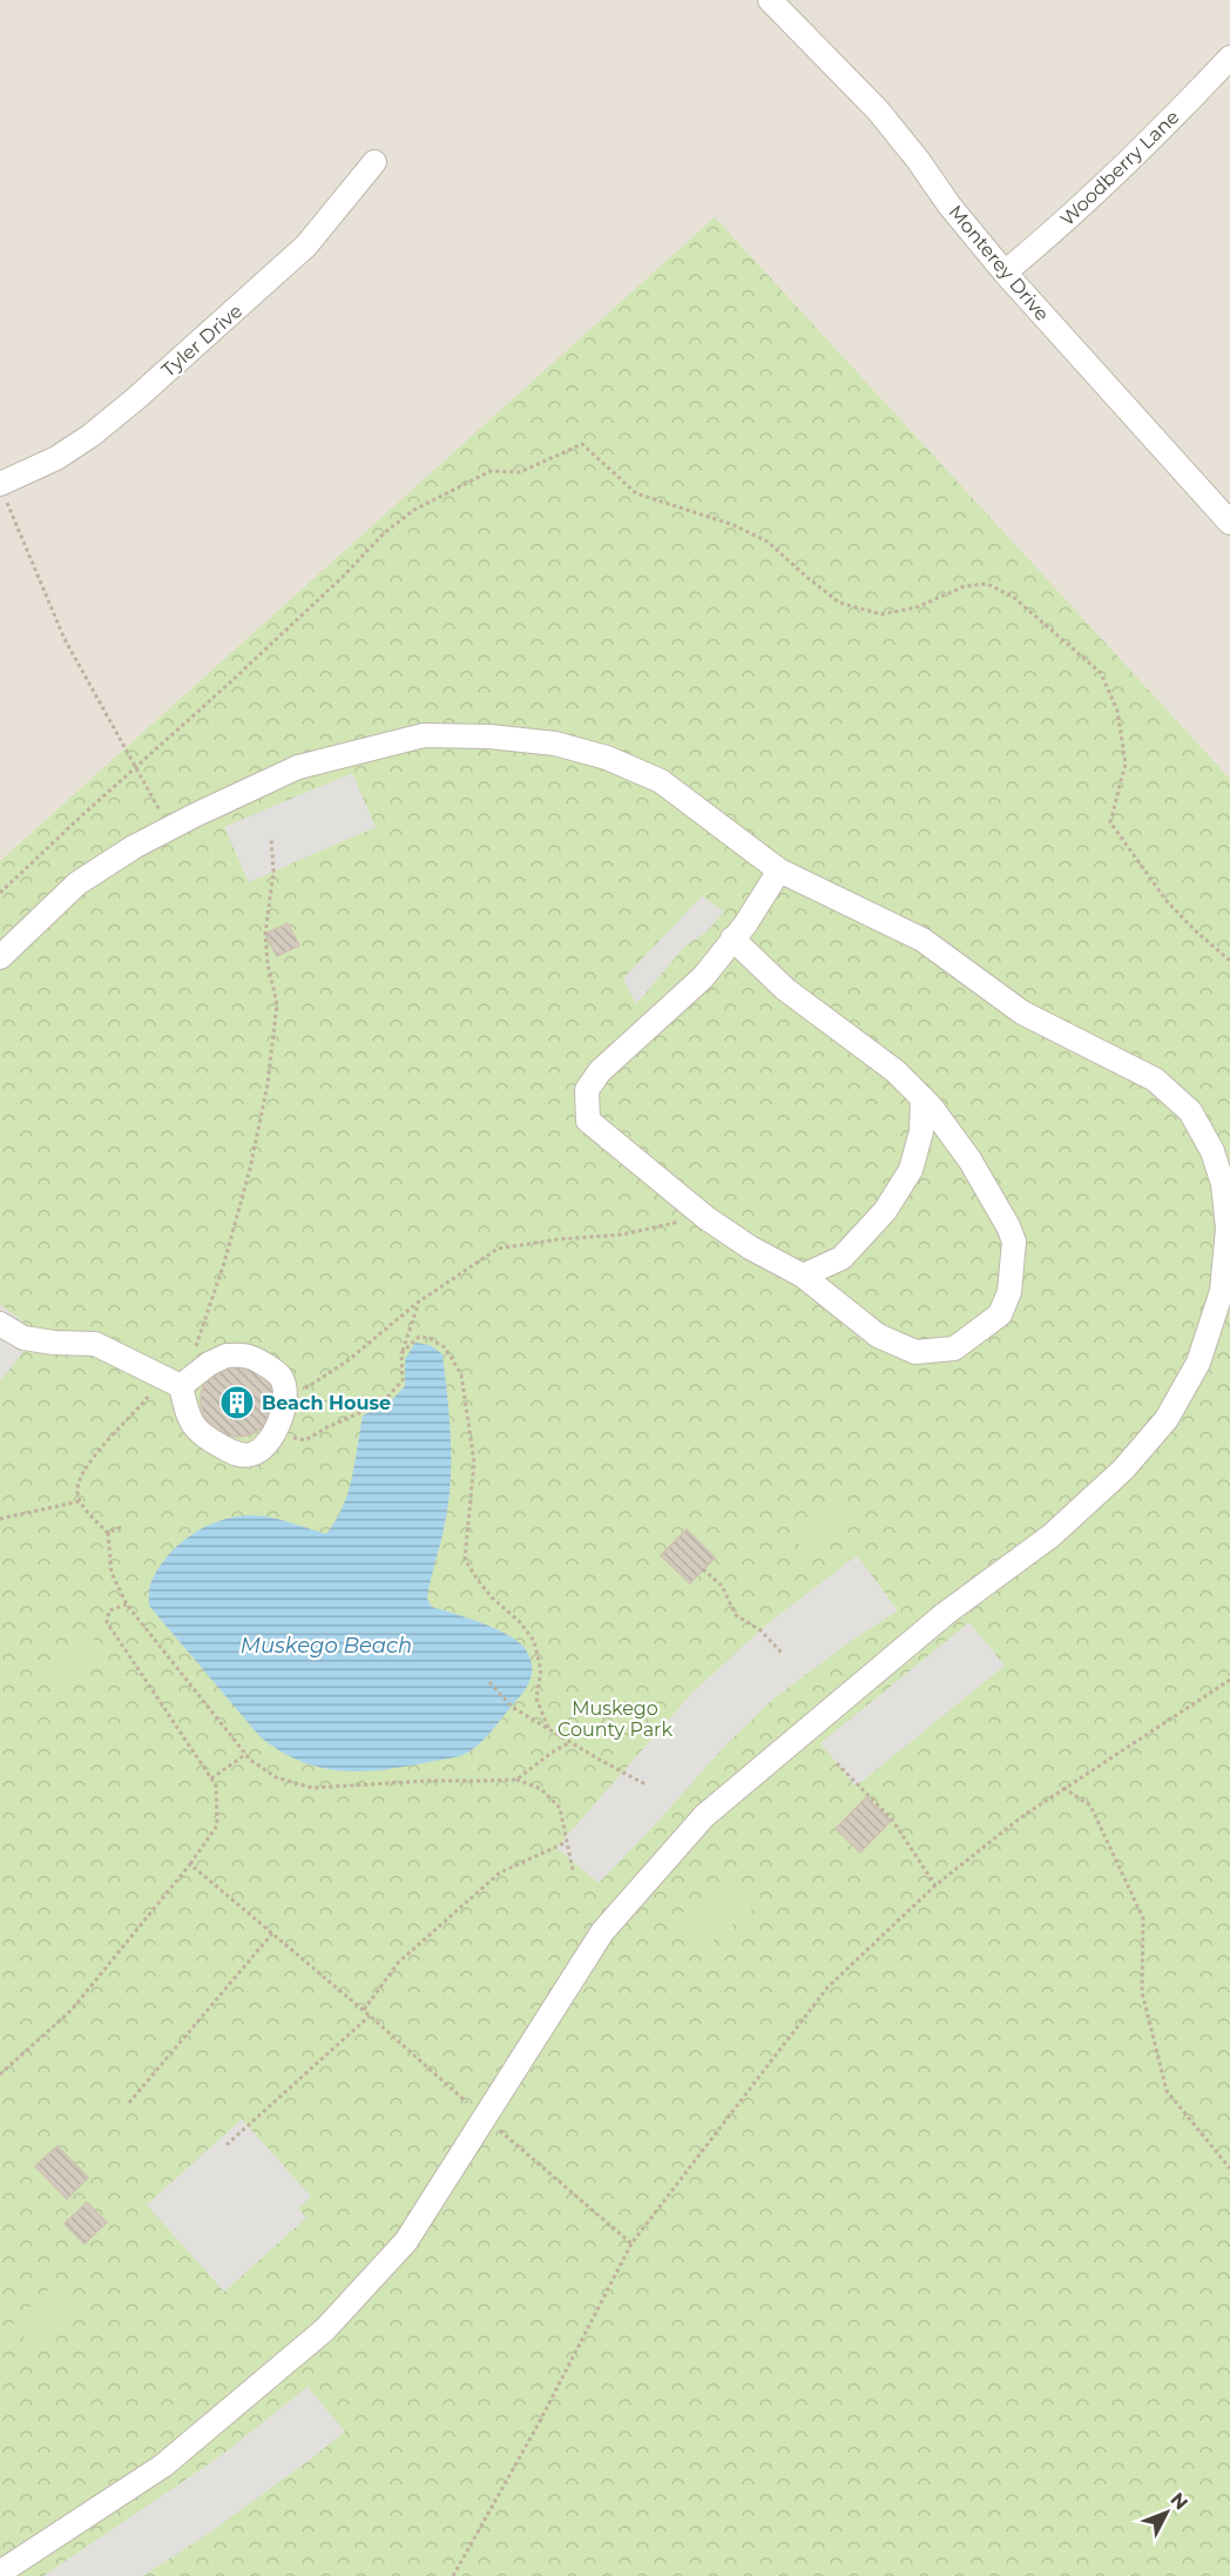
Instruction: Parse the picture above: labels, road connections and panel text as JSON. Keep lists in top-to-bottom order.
{
  "streets": {
    "street": ["Woodberry Lane", "Monterey Drive", "Tyler Drive"]
  },
  "crossings": [
    ["Woodberry Lane", "Monterey Drive"]
  ],
  "water": ["Muskego Beach"],
  "parks": ["Muskego County Park"],
  "places": {
    "building": ["Beach House"]
  },
  "north": "top right"
}
